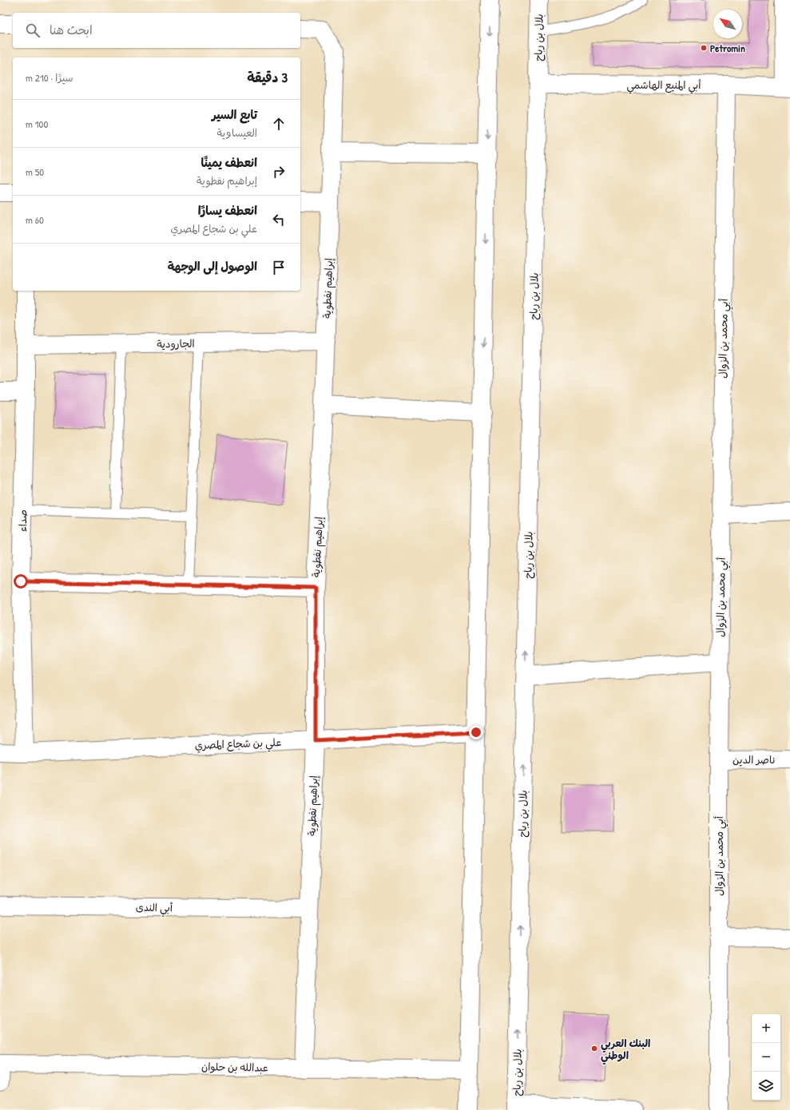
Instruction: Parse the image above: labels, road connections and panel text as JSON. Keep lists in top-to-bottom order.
{
  "streets": {
    "street": [
      "بلال بن رباح",
      "أبي المنيع الهاشمي",
      "إبراهيم نفطوية",
      "أبي محمد بن الزوال",
      "الجارودية",
      "صداء",
      "علي بن شجاع المصري",
      "ناصر الدين",
      "أبي الندى",
      "عبدالله بن حلوان"
    ]
  },
  "crossings": [
    ["بلال بن رباح", "أبي المنيع الهاشمي"],
    ["أبي المنيع الهاشمي", "أبي محمد بن الزوال"],
    ["إبراهيم نفطوية", "الجارودية"],
    ["إبراهيم نفطوية", "علي بن شجاع المصري"],
    ["إبراهيم نفطوية", "أبي الندى"],
    ["إبراهيم نفطوية", "عبدالله بن حلوان"],
    ["أبي محمد بن الزوال", "ناصر الدين"],
    ["الجارودية", "صداء"],
    ["صداء", "علي بن شجاع المصري"]
  ],
  "places": ["Petromin", "البنك العربي الوطني"],
  "north": "top left",
  "page": {
    "search": "ابحث هنا",
    "heading": ["3 دقيقة", "سيرًا · 210 m"],
    "list": [
      ["تابع السير", "العيساوية", "100 m"],
      ["انعطف يمينًا", "إبراهيم نفطوية", "50 m"],
      ["انعطف يسارًا", "علي بن شجاع المصري", "60 m"],
      "الوصول إلى الوجهة"
    ],
    "map_buttons": ["+", "−"]
  }
}
